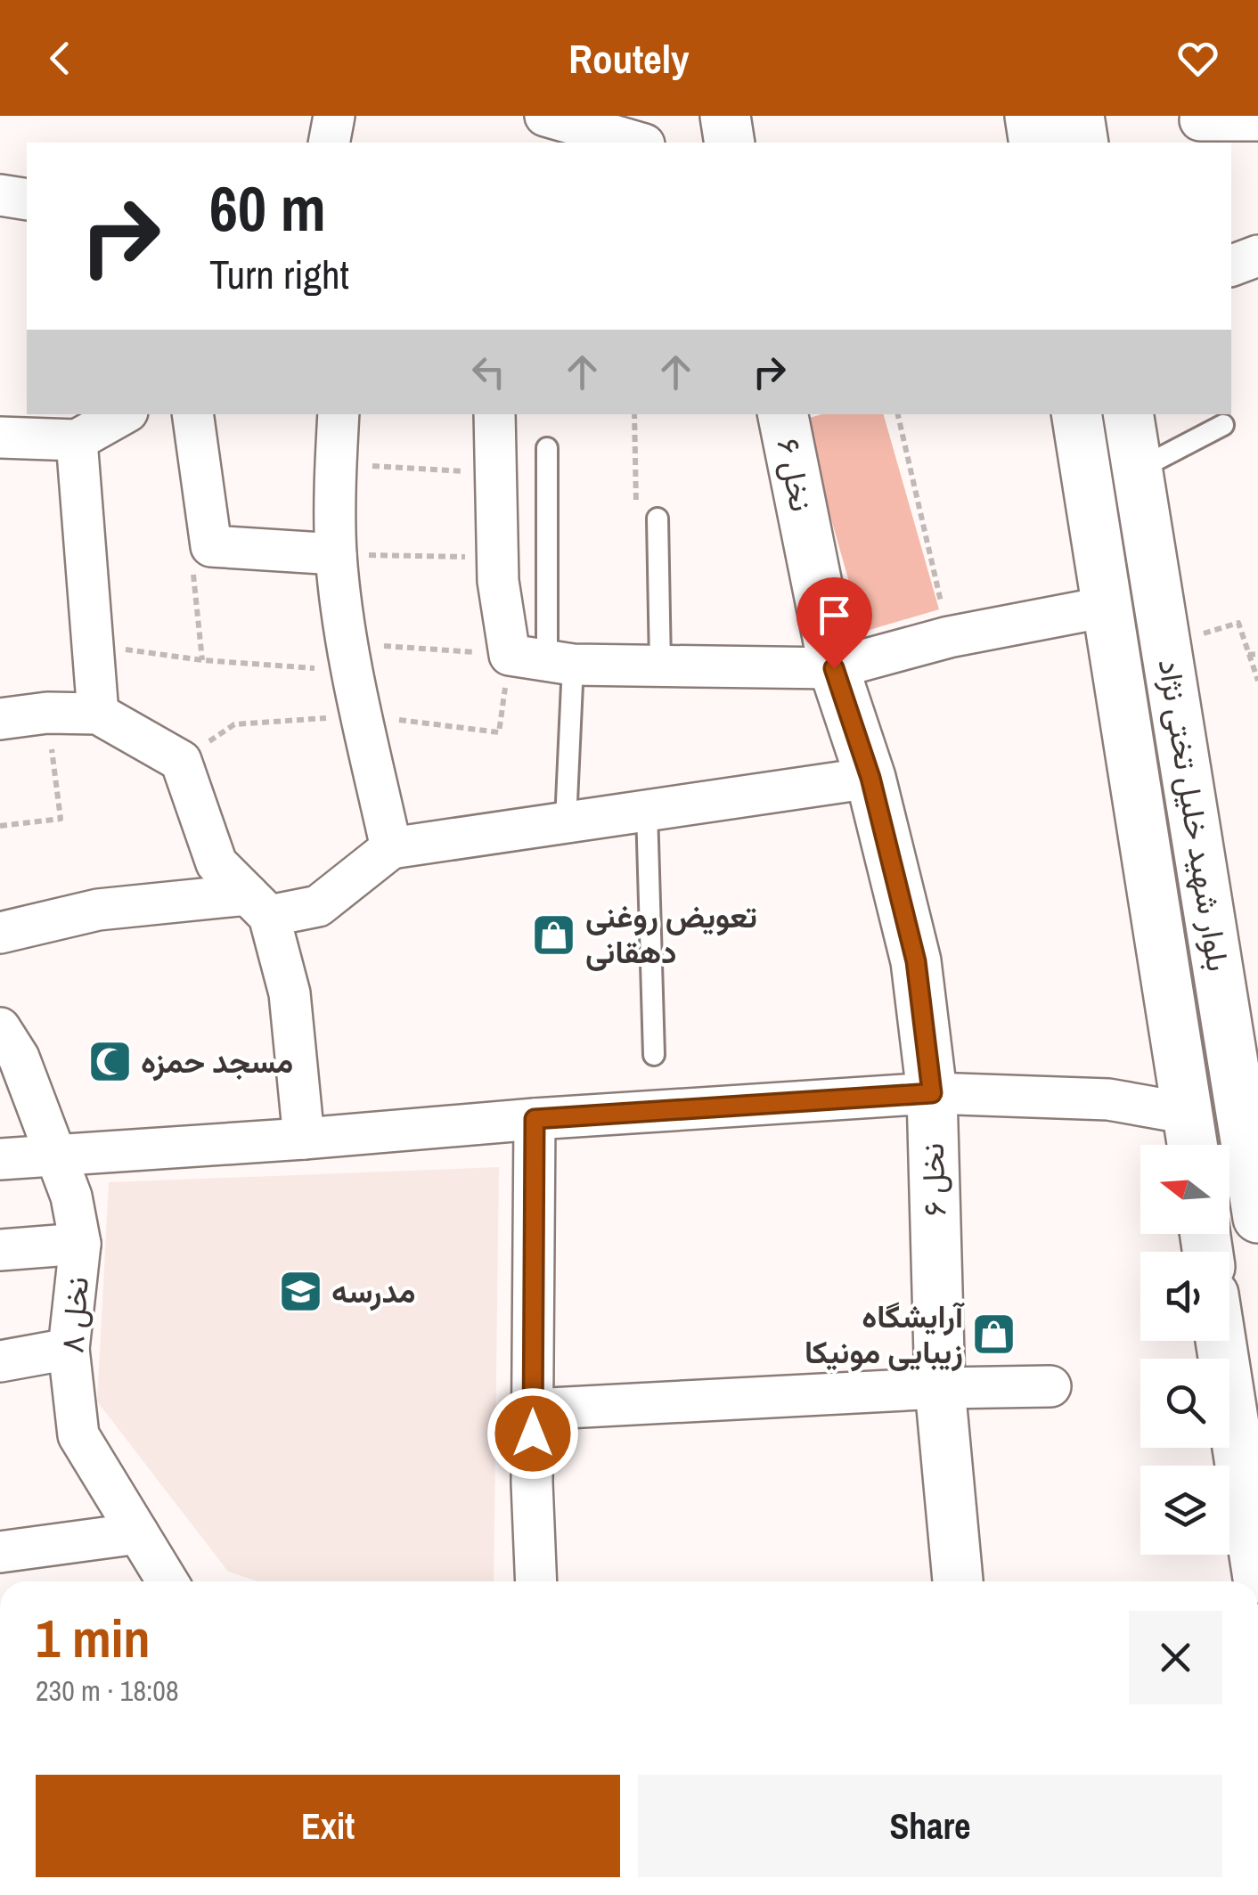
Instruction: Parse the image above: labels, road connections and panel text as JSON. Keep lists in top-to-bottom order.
{
  "streets": {
    "street": ["نخل ۶", "بلوار شهید خلیل تختی نژاد", "نخل ۸"]
  },
  "places": {
    "shop": ["تعویض روغنی دهقانی", "آرایشگاه زیبایی مونیکا"],
    "mosque": ["مسجد حمزه"],
    "school or university": ["مدرسه"]
  },
  "north": "left",
  "page": {
    "header": "Routely",
    "turn": ["60 m", "Turn right"],
    "heading": ["1 min", "230 m · 18:08"],
    "buttons": ["Exit", "Share"]
  }
}
